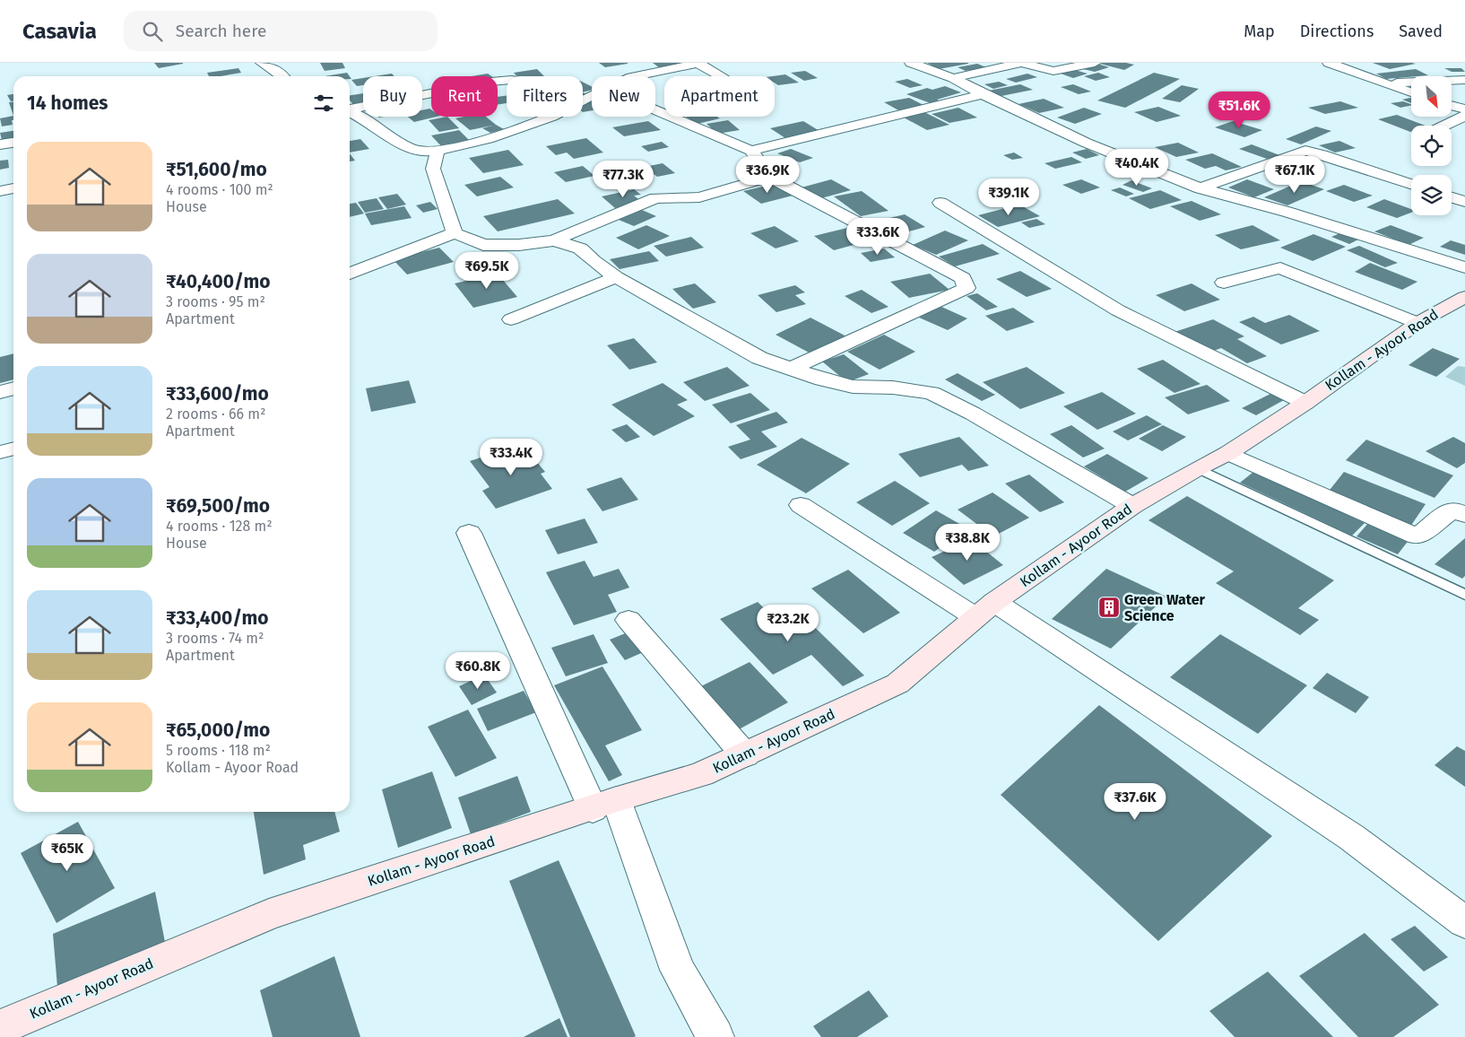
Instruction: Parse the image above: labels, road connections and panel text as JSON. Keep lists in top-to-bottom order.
{
  "streets": {
    "main road": ["Kollam - Ayoor Road"]
  },
  "places": {
    "building": ["Green Water Science"]
  },
  "north": "bottom right",
  "page": {
    "header": "Casavia",
    "search": "Search here",
    "nav": ["Map", "Directions", "Saved"],
    "chip": [
      "Buy",
      "Rent",
      "Filters",
      "New",
      "Apartment"
    ],
    "heading": "14 homes",
    "price": [
      "₹51.6K",
      "₹40.4K",
      "₹36.9K",
      "₹67.1K",
      "₹77.3K",
      "₹39.1K",
      "₹33.6K",
      "₹69.5K",
      "₹33.4K",
      "₹38.8K",
      "₹23.2K",
      "₹60.8K",
      "₹37.6K",
      "₹65K"
    ],
    "list": [
      {
        "name": "₹51,600/mo",
        "note": "4 rooms · 100 m² · House"
      },
      {
        "name": "₹40,400/mo",
        "note": "3 rooms · 95 m² · Apartment"
      },
      {
        "name": "₹33,600/mo",
        "note": "2 rooms · 66 m² · Apartment"
      },
      {
        "name": "₹69,500/mo",
        "note": "4 rooms · 128 m² · House"
      },
      {
        "name": "₹33,400/mo",
        "note": "3 rooms · 74 m² · Apartment"
      },
      {
        "name": "₹65,000/mo",
        "note": "5 rooms · 118 m² · Kollam - Ayoor Road"
      }
    ]
  }
}
